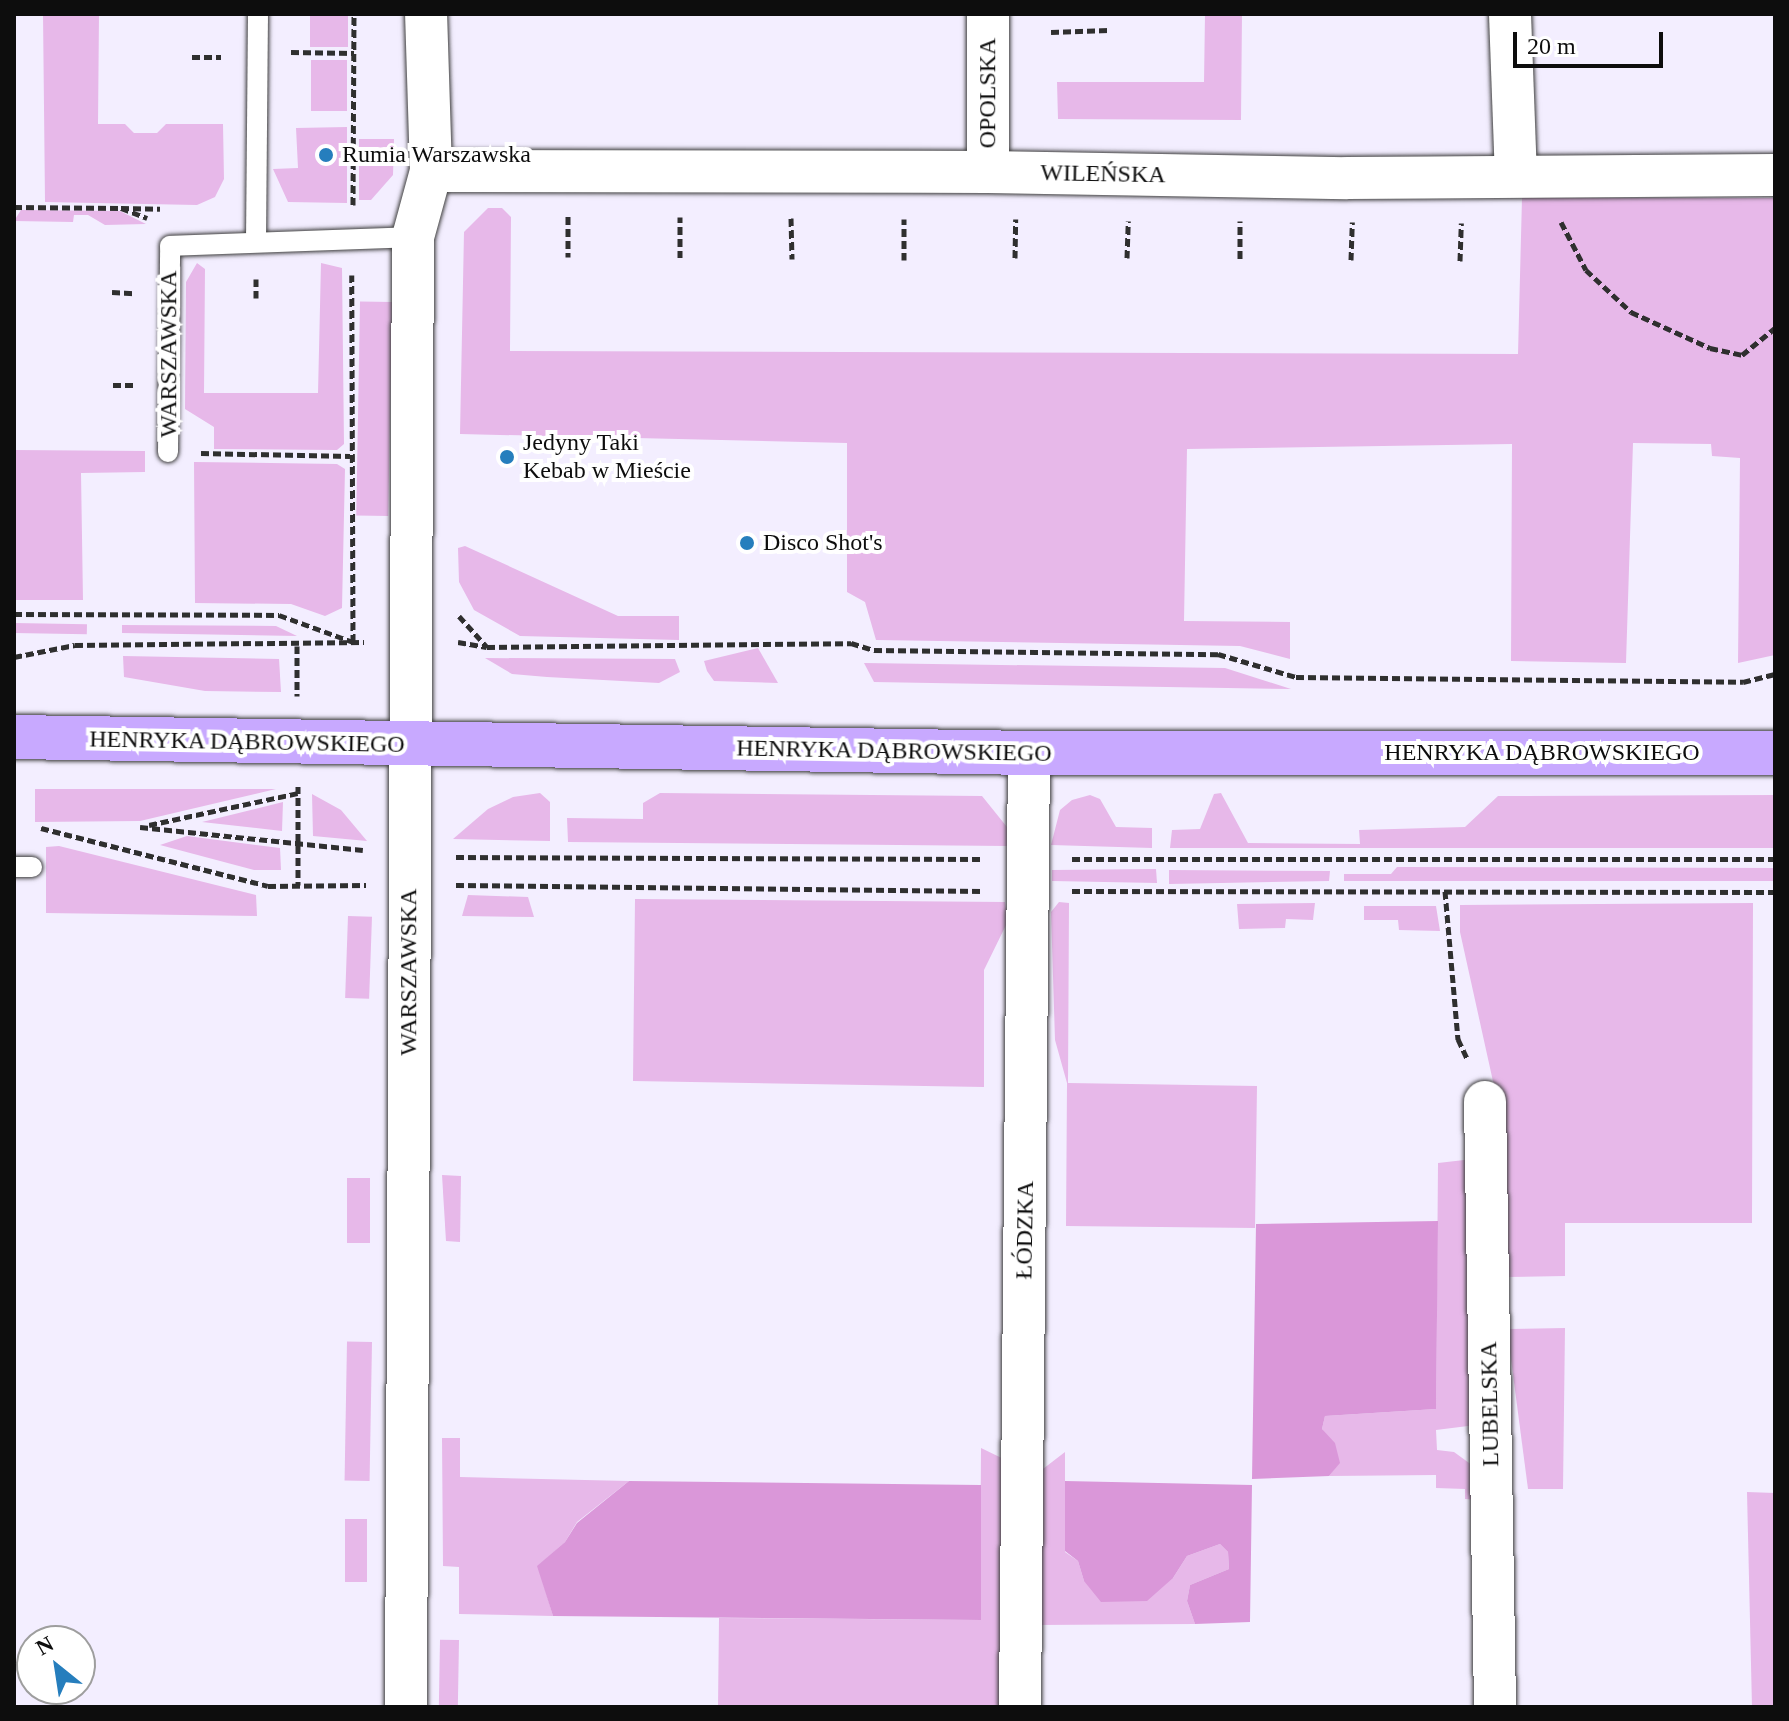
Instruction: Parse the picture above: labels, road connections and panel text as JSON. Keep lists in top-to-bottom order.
{
  "streets": {
    "street": [
      "OPOLSKA",
      "WILEŃSKA",
      "WARSZAWSKA",
      "HENRYKA DĄBROWSKIEGO",
      "ŁÓDZKA",
      "LUBELSKA"
    ]
  },
  "crossings": [
    ["OPOLSKA", "WILEŃSKA"],
    ["WILEŃSKA", "WARSZAWSKA"],
    ["WARSZAWSKA", "HENRYKA DĄBROWSKIEGO"],
    ["HENRYKA DĄBROWSKIEGO", "ŁÓDZKA"]
  ],
  "places": ["Rumia Warszawska", "Jedyny Taki Kebab w Mieście", "Disco Shot's"],
  "scale_bar": "20 m",
  "north": "top left"
}
